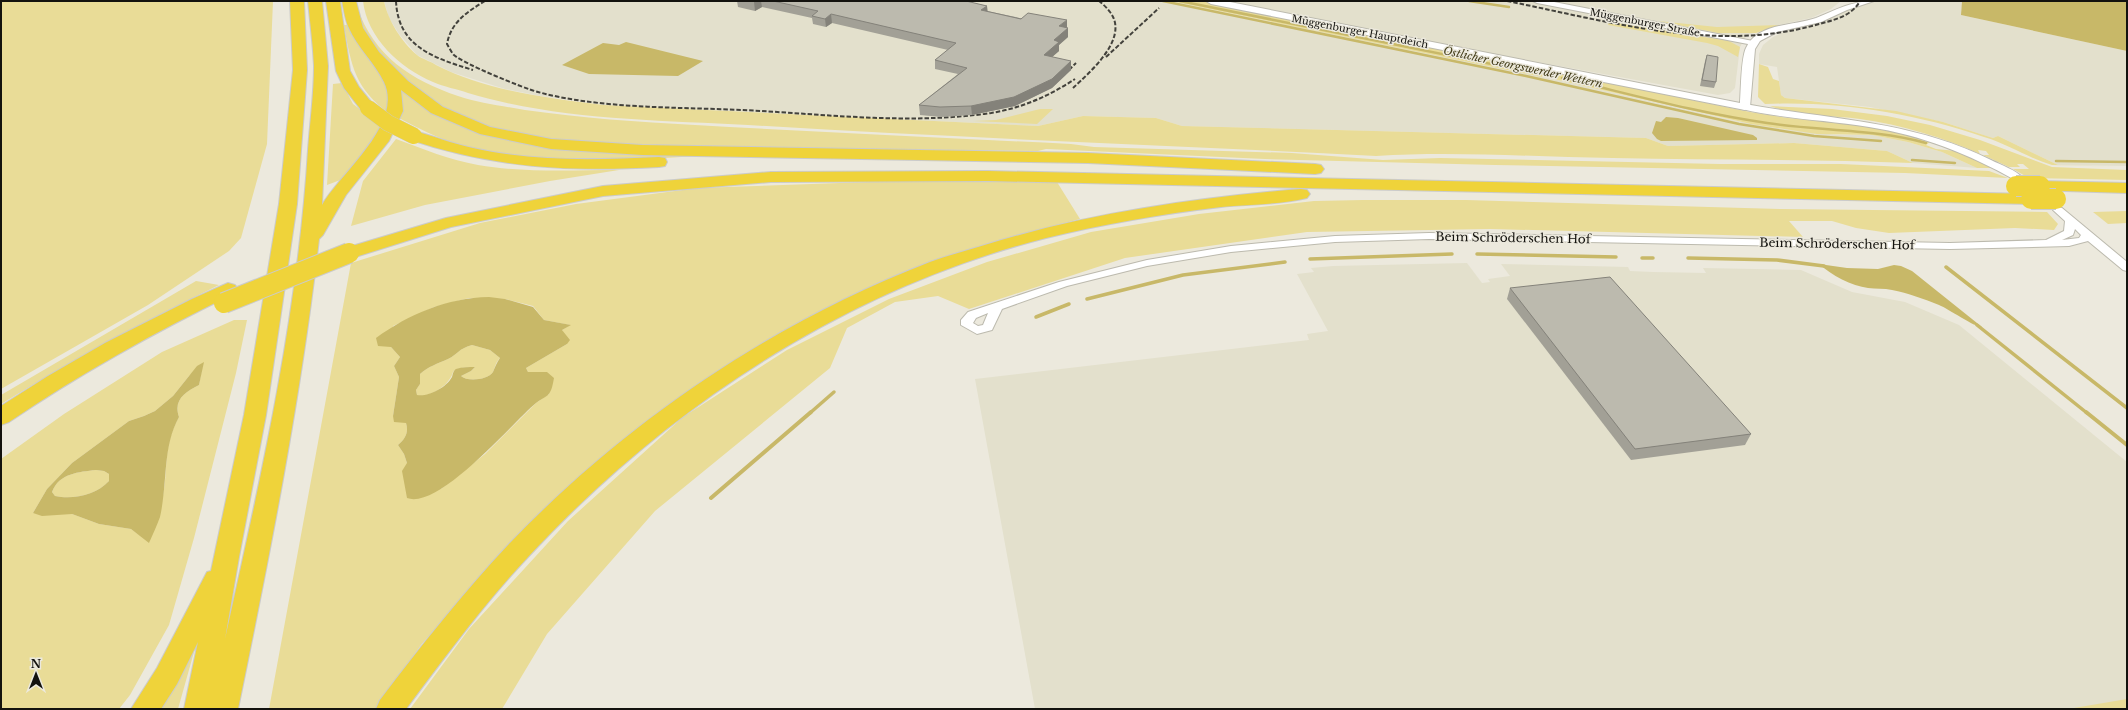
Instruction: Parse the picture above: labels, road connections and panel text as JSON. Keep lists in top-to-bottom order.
{
  "streets": {
    "street": ["Müggenburger Straße", "Müggenburger Hauptdeich", "Beim Schröderschen Hof"]
  },
  "water": ["Östlicher Georgswerder Wettern"],
  "north": "top"
}
